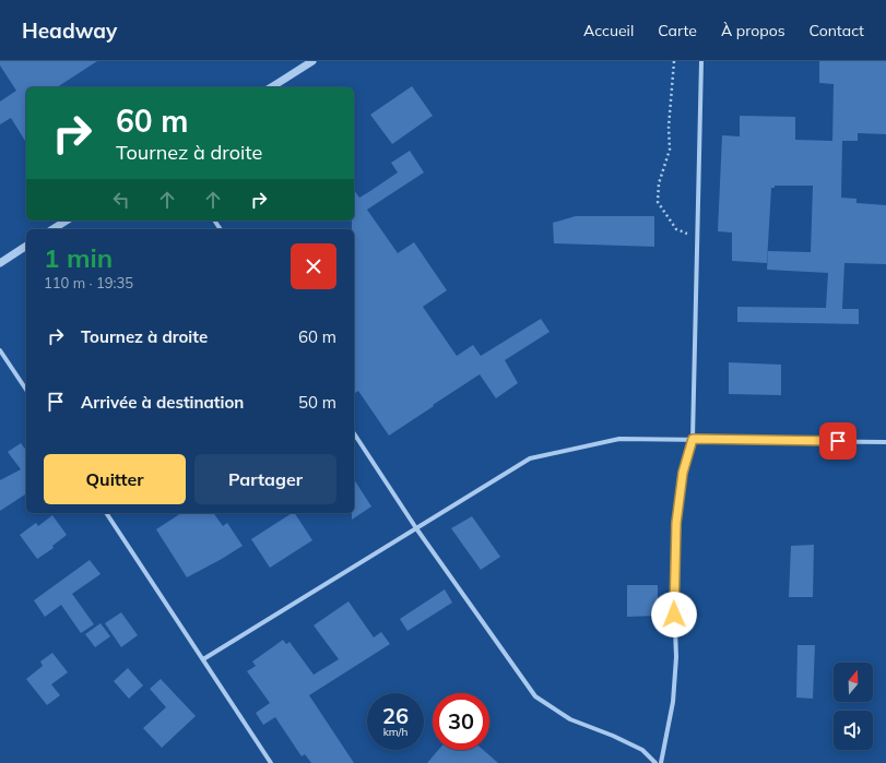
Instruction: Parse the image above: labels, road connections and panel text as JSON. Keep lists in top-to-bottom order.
{
  "north": "top",
  "page": {
    "header": "Headway",
    "nav": [
      "Accueil",
      "Carte",
      "À propos",
      "Contact"
    ],
    "turn": ["60 m", "Tournez à droite"],
    "heading": ["1 min", "110 m · 19:35"],
    "list": [
      {
        "name": "Tournez à droite",
        "value": "60 m"
      },
      {
        "name": "Arrivée à destination",
        "value": "50 m"
      }
    ],
    "buttons": ["Quitter", "Partager"],
    "speed": "26 km/h",
    "limit": "30"
  }
}
